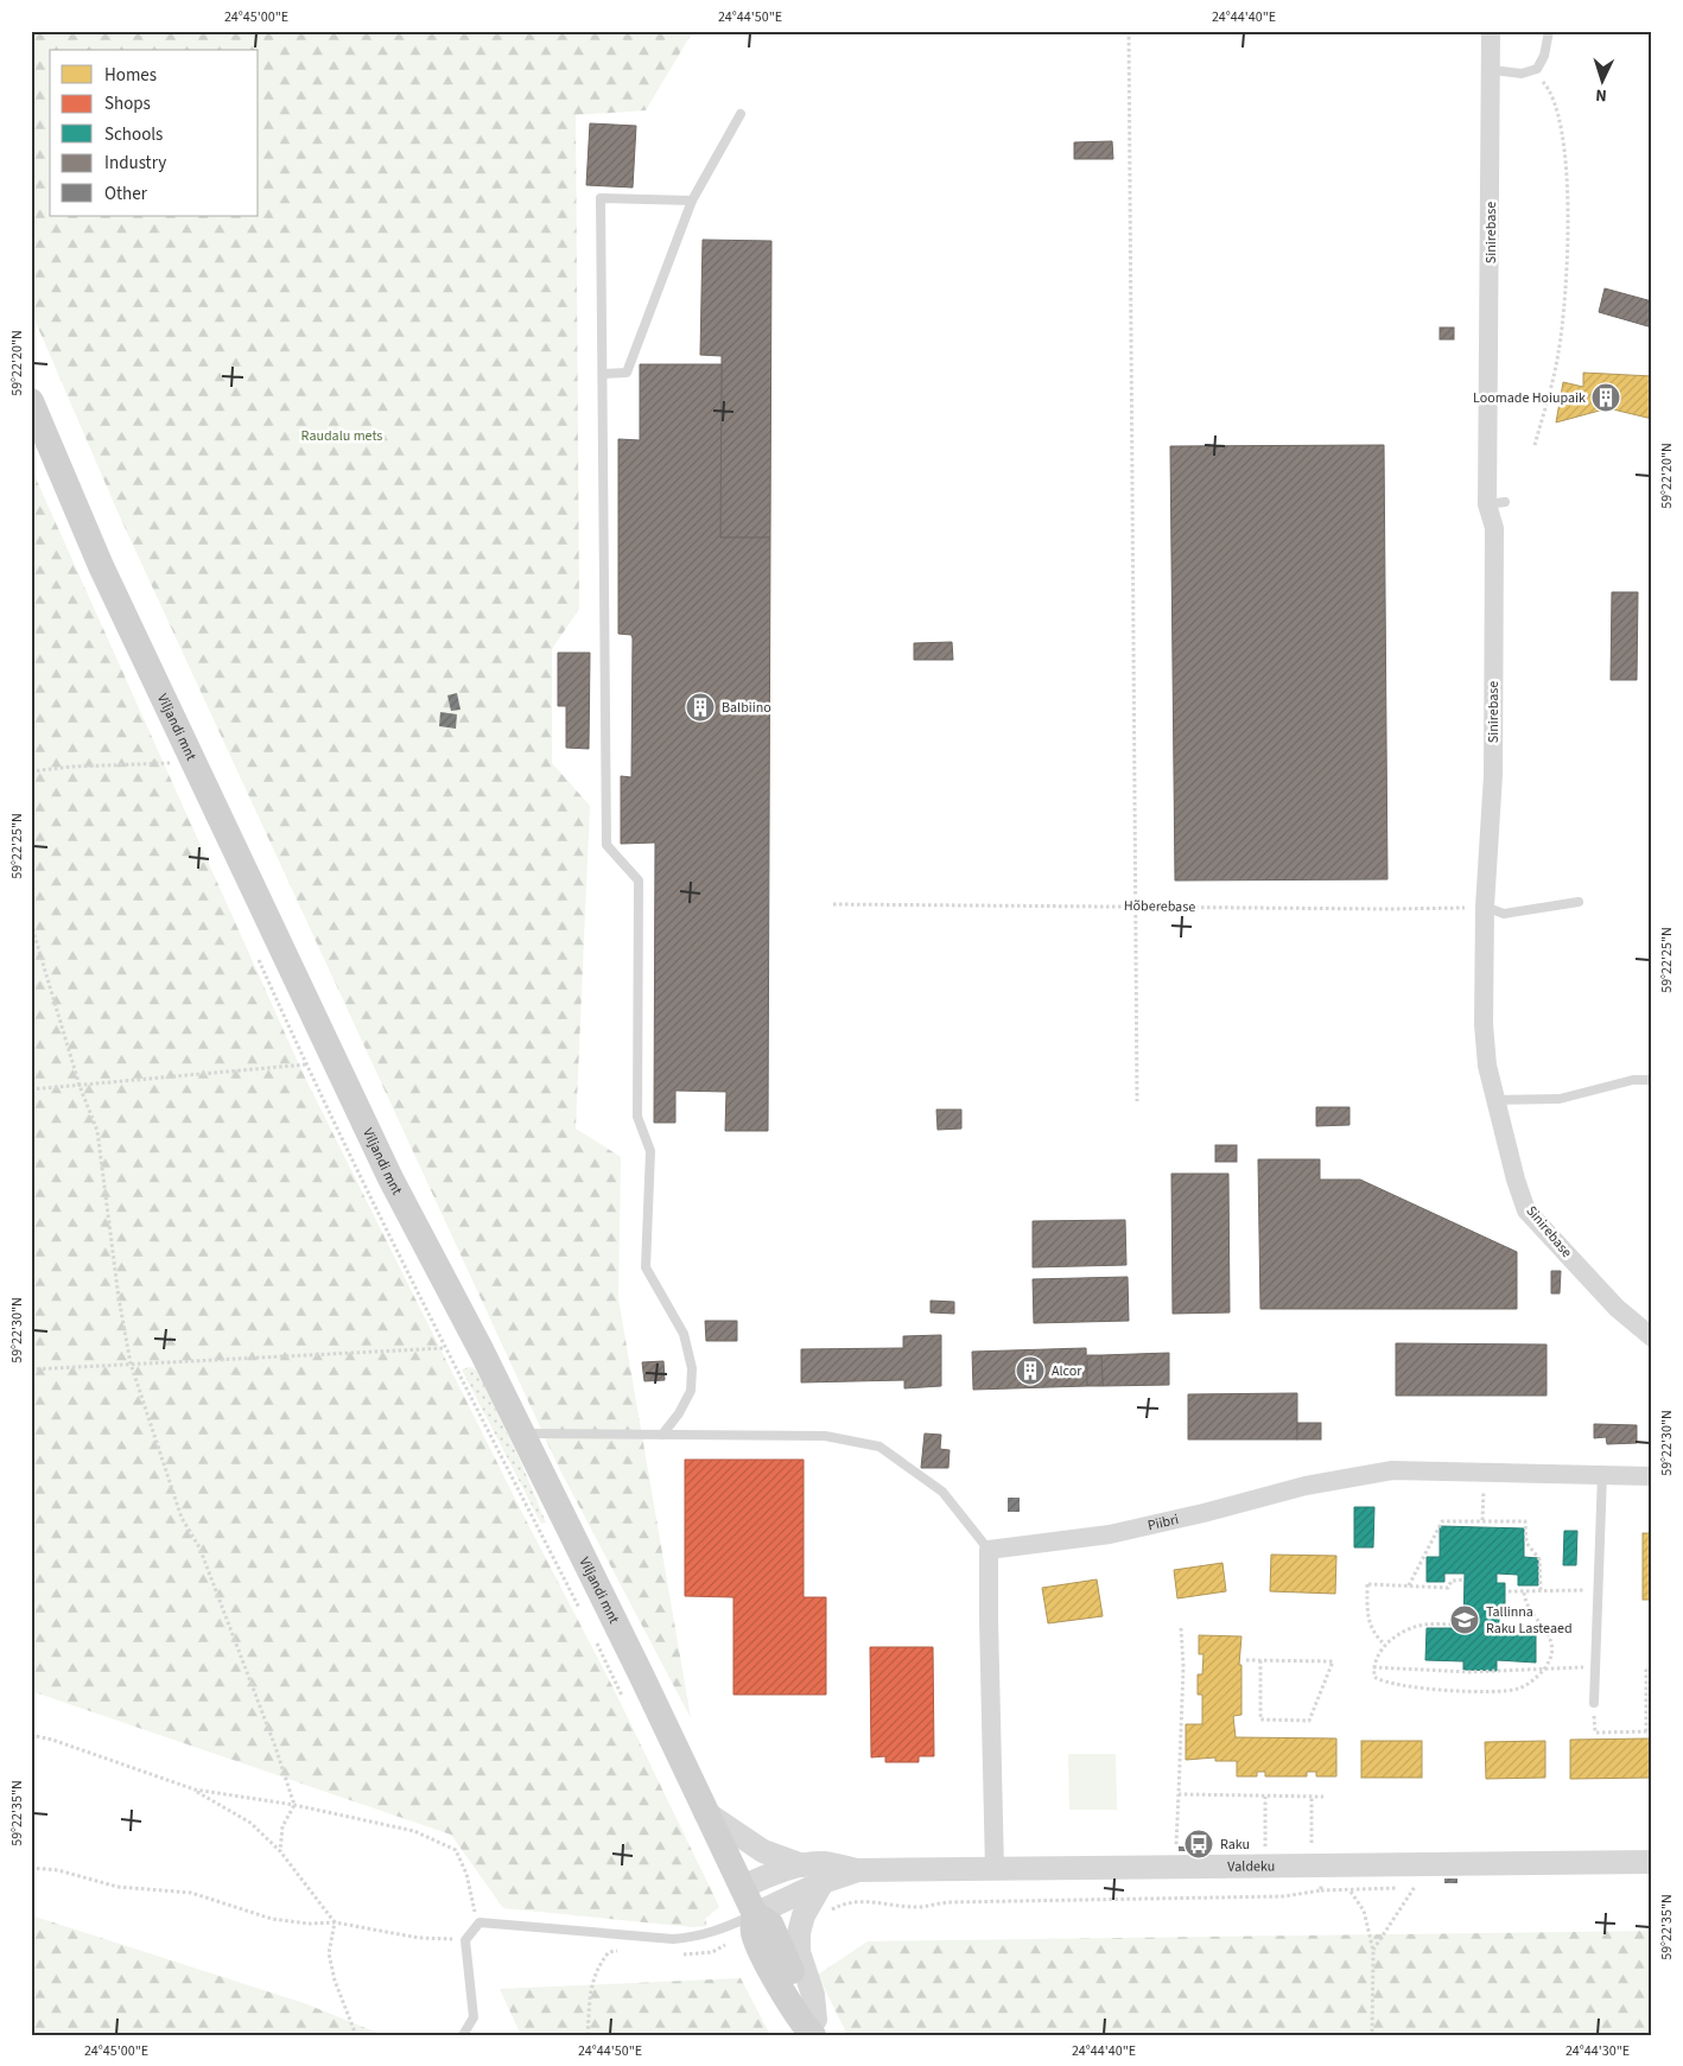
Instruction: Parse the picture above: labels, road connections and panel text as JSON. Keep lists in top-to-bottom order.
{
  "streets": {
    "main road": ["Viljandi mnt"],
    "street": ["Sinirebase", "Piibri", "Valdeku"],
    "path": ["Hõberebase"]
  },
  "crossings": [
    ["Sinirebase", "Hõberebase"],
    ["Viljandi mnt", "Valdeku"]
  ],
  "parks": ["Raudalu mets"],
  "places": {
    "building": ["Loomade Hoiupaik", "Balbiino", "Alcor"],
    "school or university": ["Tallinna Raku Lasteaed"],
    "bus stop": ["Raku"]
  },
  "legend": [
    "Homes",
    "Shops",
    "Schools",
    "Industry",
    "Other"
  ],
  "north": "bottom",
  "coordinates": [
    "24°45'00\"E",
    "24°44'50\"E",
    "24°44'40\"E",
    "59°22'20\"N",
    "59°22'25\"N",
    "59°22'30\"N",
    "59°22'35\"N",
    "24°44'30\"E"
  ]
}
